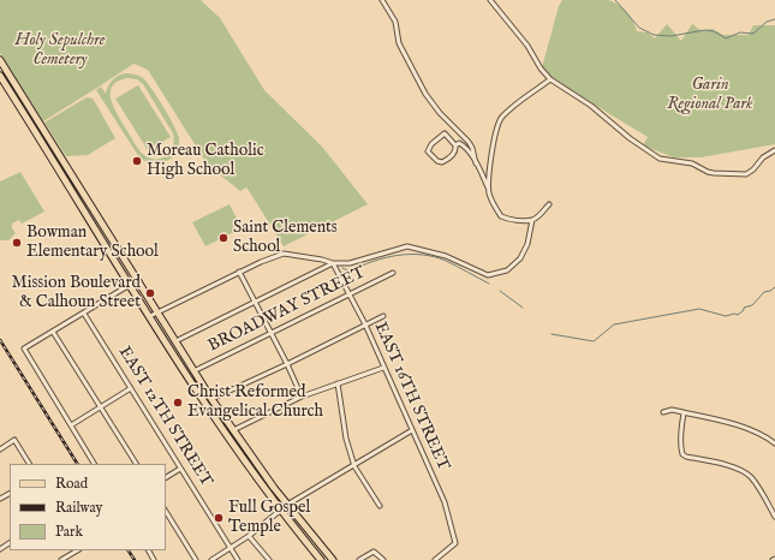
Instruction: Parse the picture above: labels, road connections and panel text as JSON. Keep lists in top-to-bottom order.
{
  "streets": {
    "street": ["BROADWAY STREET", "EAST 16TH STREET", "EAST 12TH STREET"]
  },
  "crossings": [
    ["BROADWAY STREET", "EAST 16TH STREET"]
  ],
  "parks": ["Holy Sepulchre Cemetery", "Garin Regional Park"],
  "places": [
    "Moreau Catholic High School",
    "Saint Clements School",
    "Bowman Elementary School",
    "Mission Boulevard & Calhoun Street",
    "Christ Reformed Evangelical Church",
    "Full Gospel Temple"
  ],
  "legend": ["Road", "Railway", "Park"]
}
